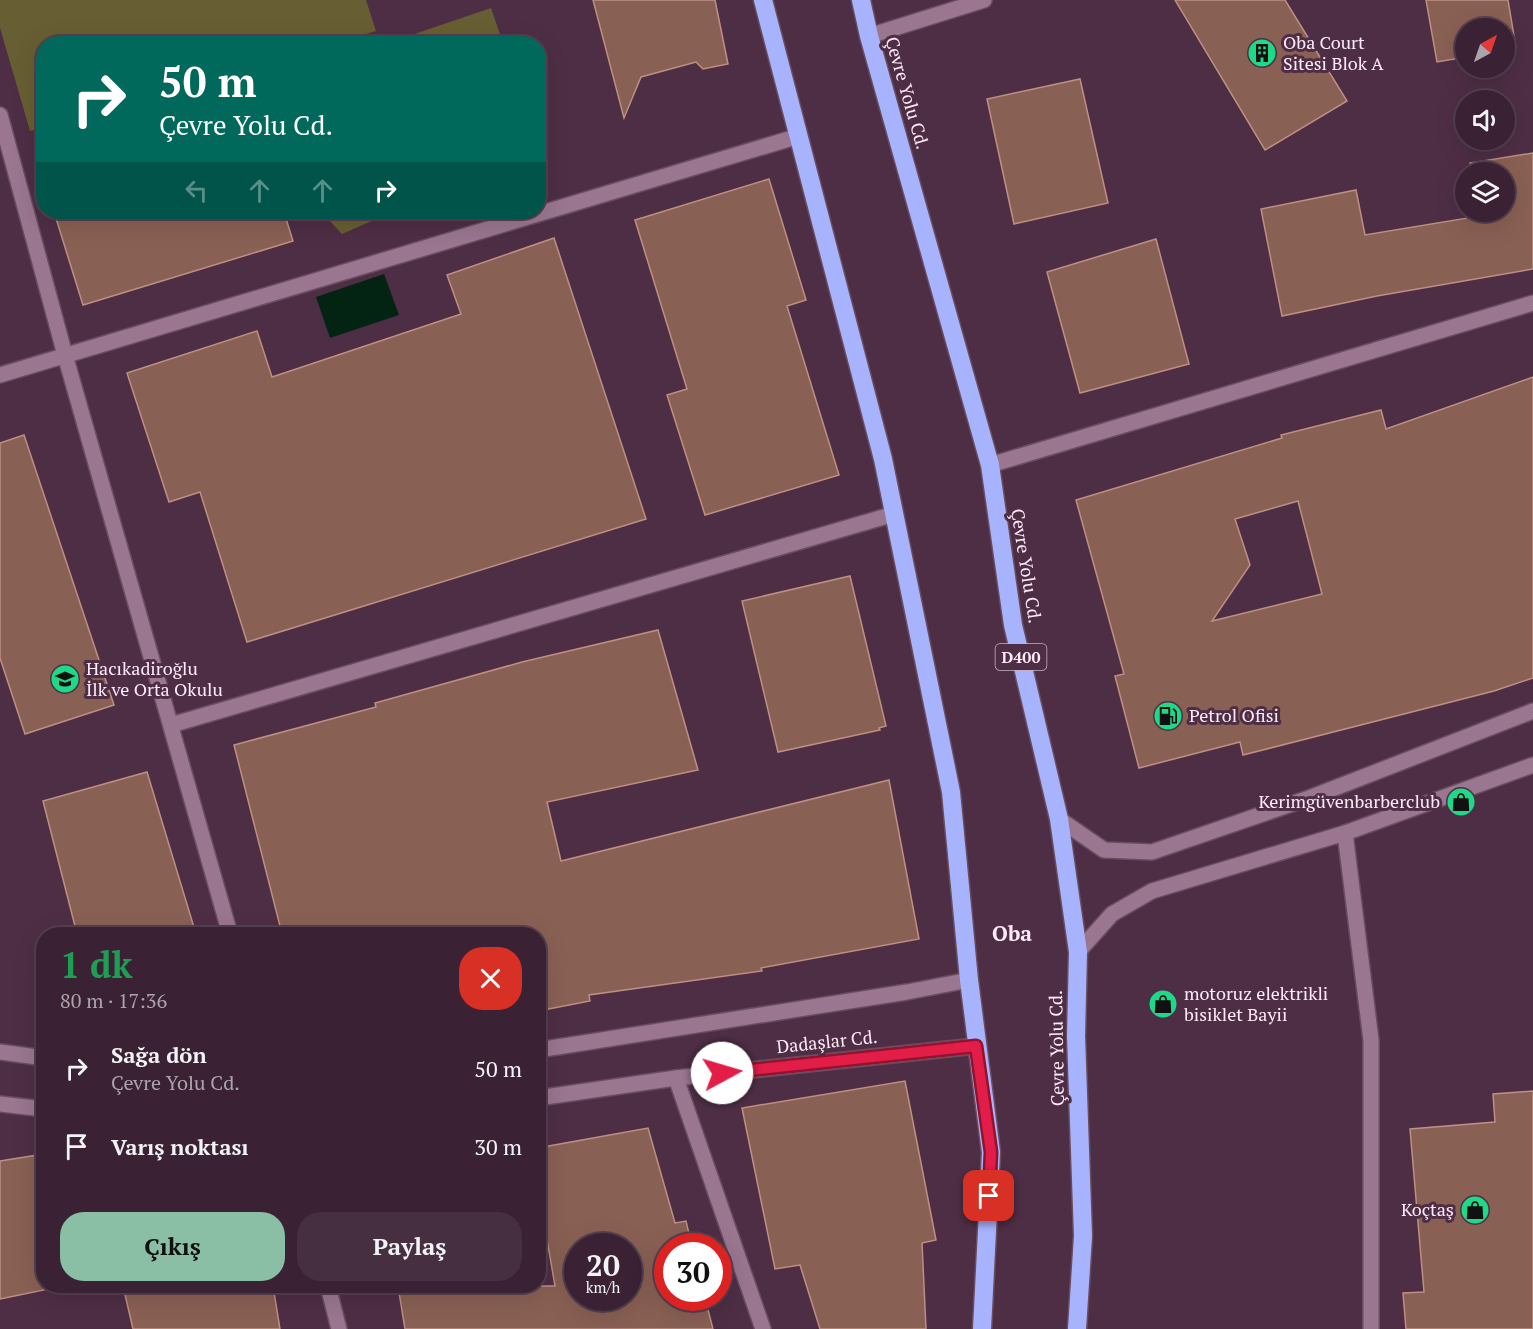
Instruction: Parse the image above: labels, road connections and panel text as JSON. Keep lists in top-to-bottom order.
{
  "streets": {
    "highway": ["Çevre Yolu Cd.", "D400"],
    "street": ["Dadaşlar Cd."]
  },
  "districts": ["Oba"],
  "places": {
    "building": ["Oba Court Sitesi Blok A"],
    "school or university": ["Hacıkadiroğlu İlk ve Orta Okulu"],
    "fuel station": ["Petrol Ofisi"],
    "shop": ["Kerimgüvenbarberclub", "motoruz elektrikli bisiklet Bayii", "Koçtaş"]
  },
  "north": "top right",
  "page": {
    "turn": ["50 m", "Çevre Yolu Cd."],
    "heading": ["1 dk", "80 m · 17:36"],
    "list": [
      {
        "name": "Sağa dön",
        "note": "Çevre Yolu Cd.",
        "value": "50 m"
      },
      {
        "name": "Varış noktası",
        "value": "30 m"
      }
    ],
    "buttons": ["Çıkış", "Paylaş"],
    "speed": "20 km/h",
    "limit": "30"
  }
}
